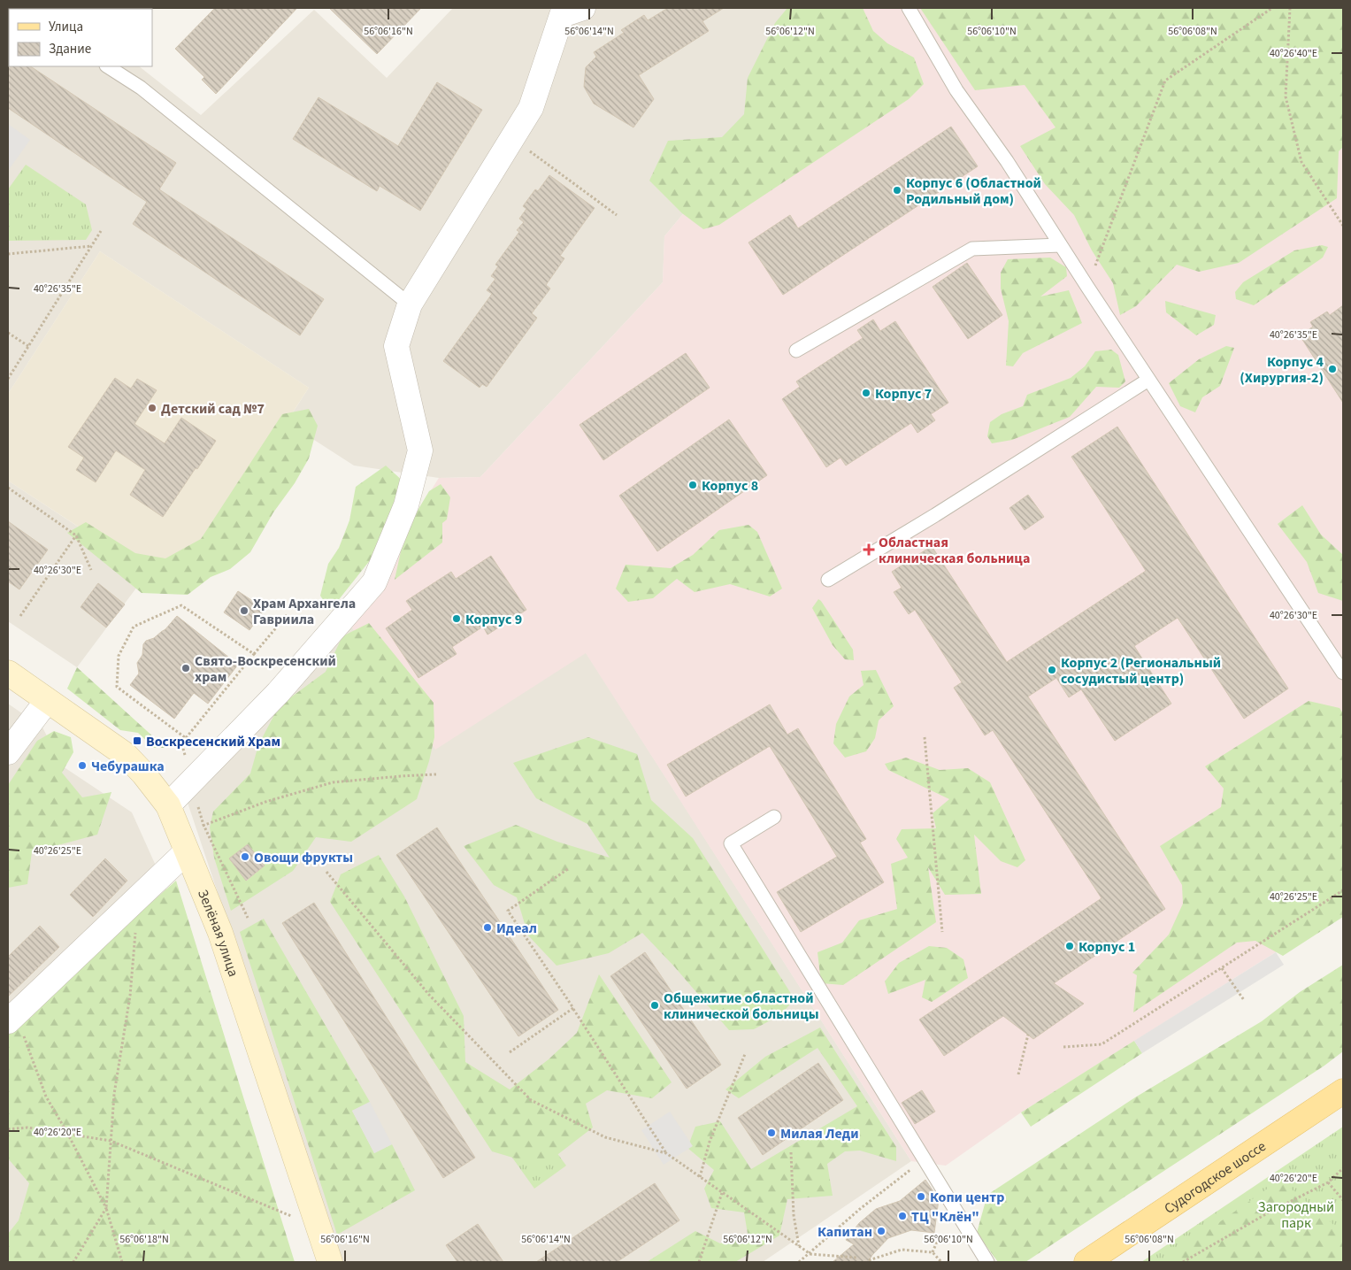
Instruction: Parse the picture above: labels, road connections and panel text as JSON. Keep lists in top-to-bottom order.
{
  "streets": {
    "main road": ["Судогодское шоссе"],
    "street": ["Зелёная улица"]
  },
  "parks": ["Загородный парк"],
  "places": {
    "other": [
      "Корпус 6 (Областной Родильный дом)",
      "Корпус 4 (Хирургия-2)",
      "Корпус 7",
      "Детский сад №7",
      "Корпус 8",
      "Храм Архангела Гавриила",
      "Корпус 9",
      "Свято-Воскресенский храм",
      "Корпус 2 (Региональный сосудистый центр)",
      "Чебурашка",
      "Овощи фрукты",
      "Идеал",
      "Корпус 1",
      "Общежитие областной клинической больницы",
      "Милая Леди",
      "Копи центр",
      "ТЦ \"Клён\"",
      "Капитан"
    ],
    "health": ["Областная клиническая больница"],
    "transit": ["Воскресенский Храм"]
  },
  "legend": ["Улица", "Здание"],
  "coordinates": [
    "56°06'16\"N",
    "56°06'14\"N",
    "56°06'12\"N",
    "56°06'10\"N",
    "56°06'08\"N",
    "40°26'40\"E",
    "40°26'35\"E",
    "40°26'30\"E",
    "40°26'25\"E",
    "40°26'20\"E",
    "56°06'18\"N"
  ]
}
